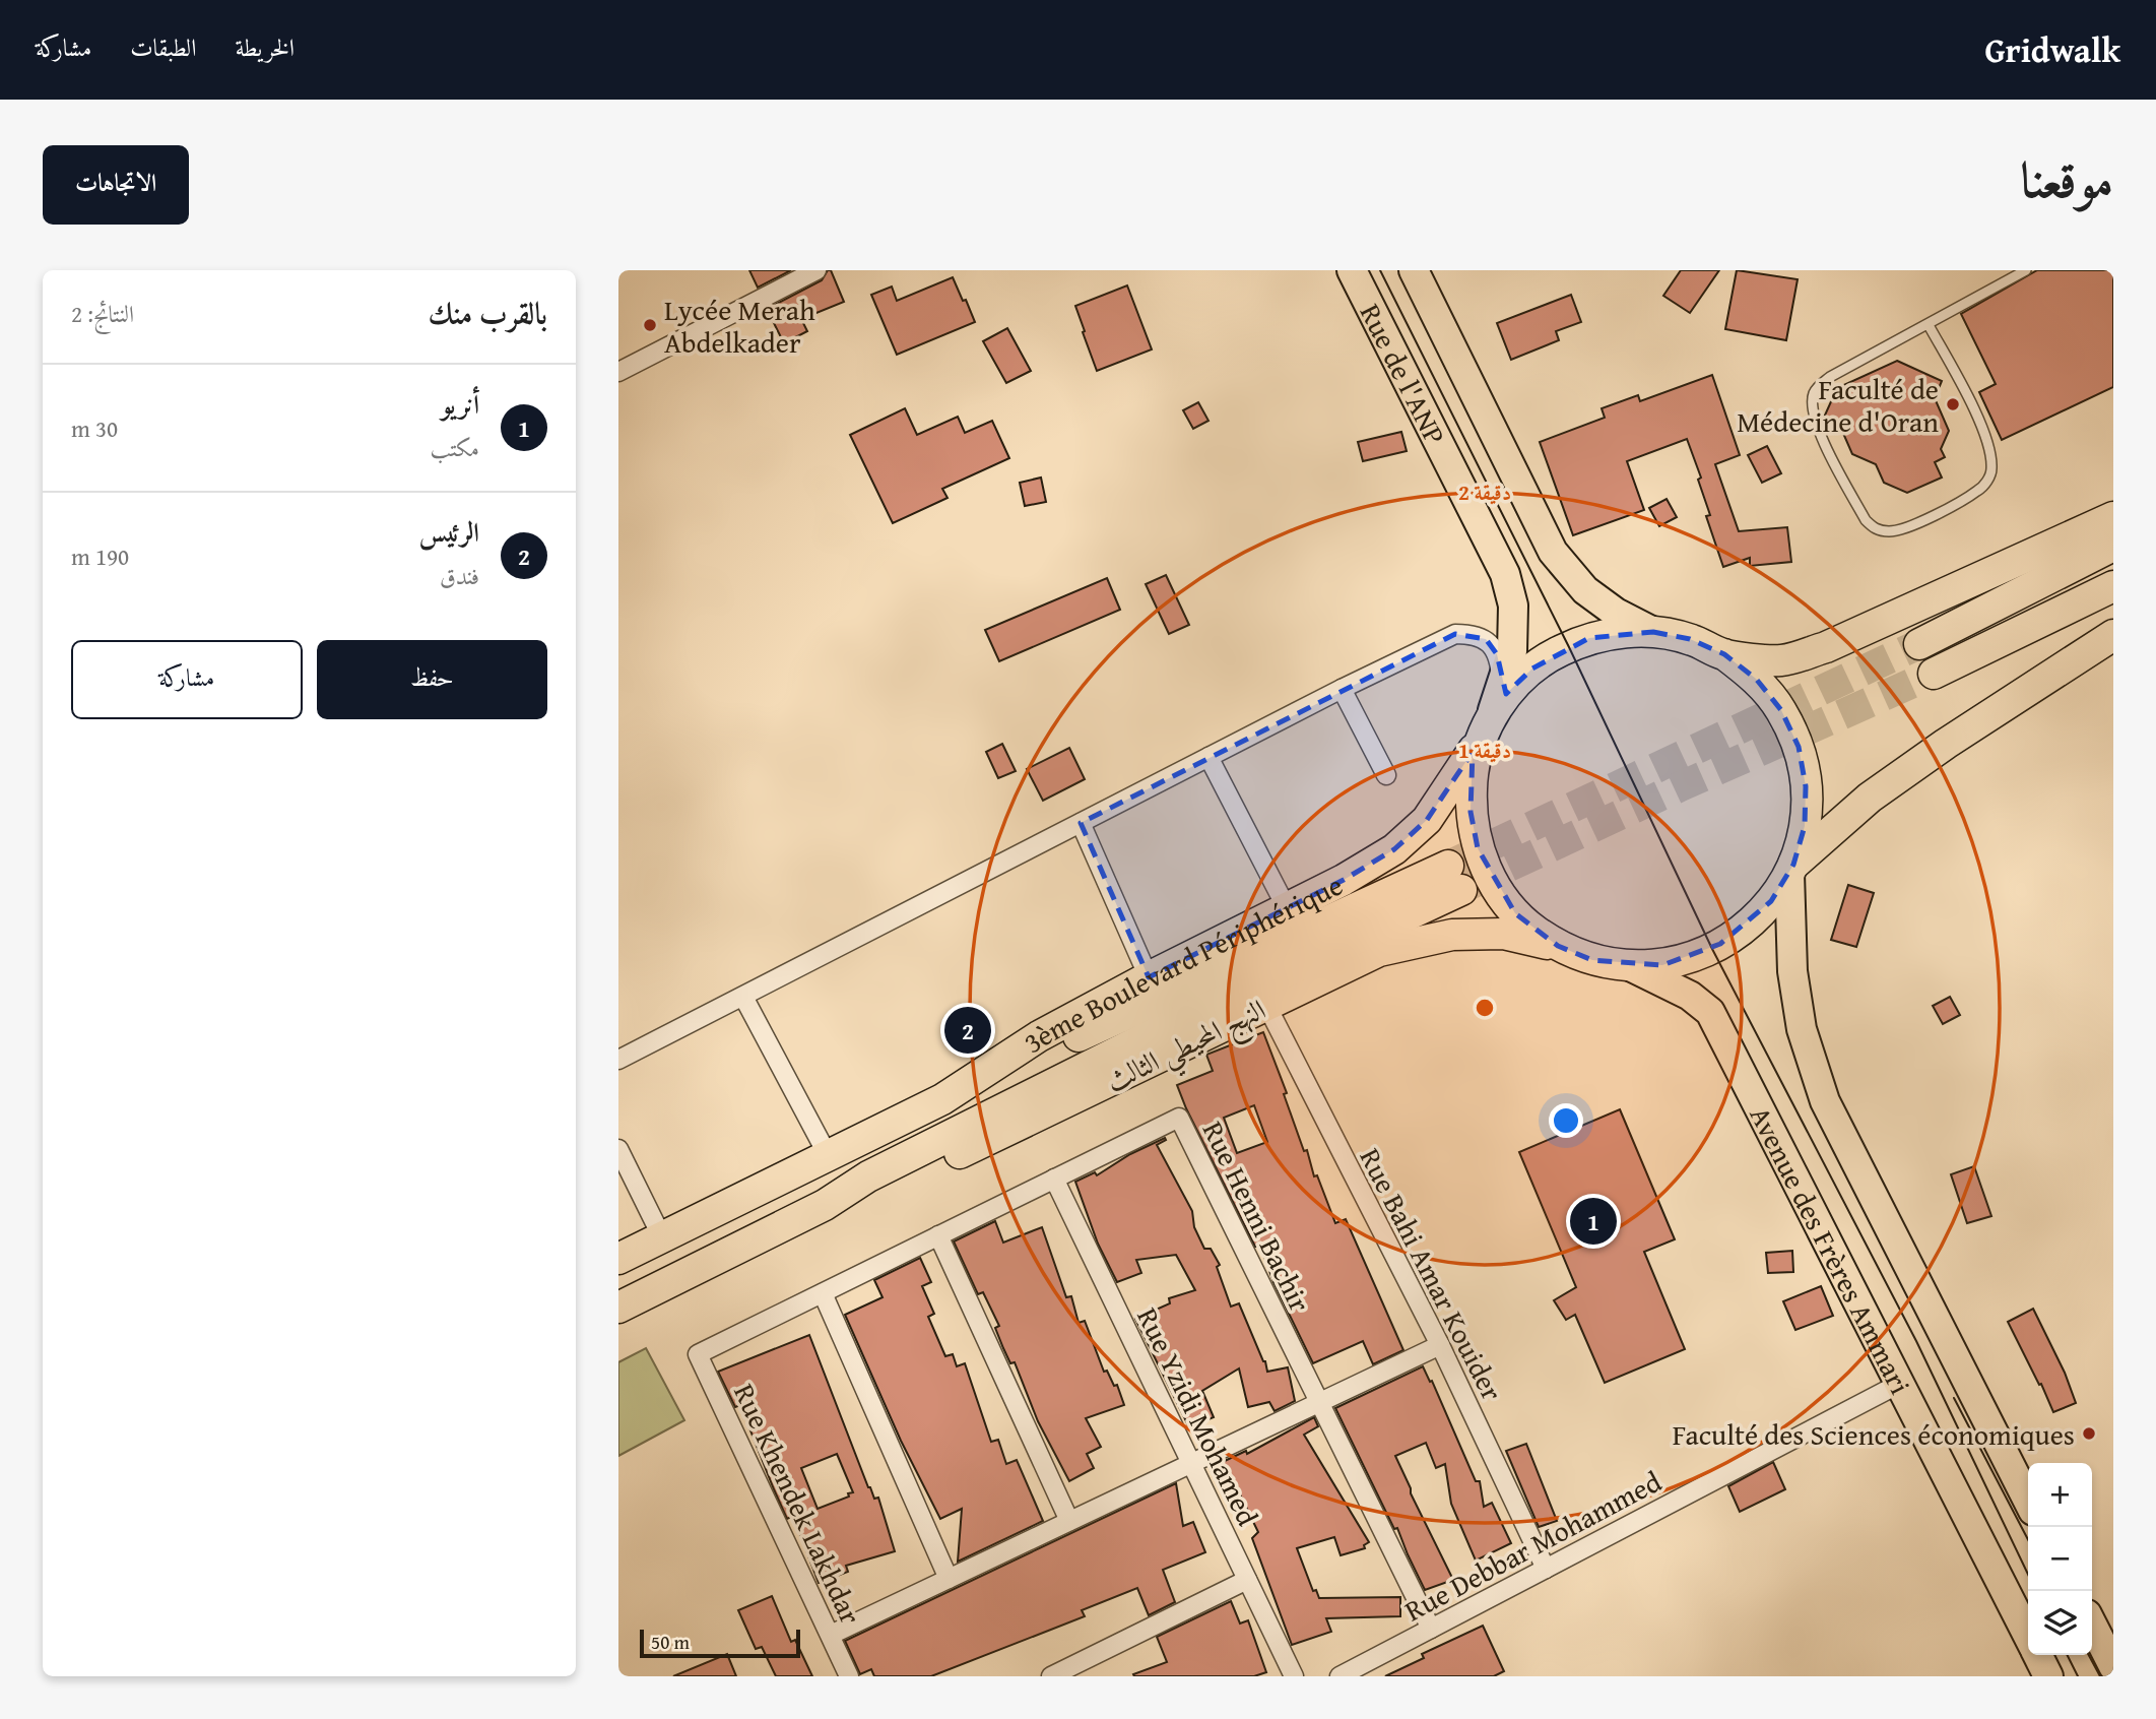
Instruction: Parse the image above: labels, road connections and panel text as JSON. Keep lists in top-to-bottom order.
{
  "streets": {
    "highway": ["3ème Boulevard Périphérique", "النهج المحيطي الثالث"],
    "main road": ["Rue de l'ANP", "Avenue des Frères Ammari"],
    "street": [
      "Rue Henni Bachir",
      "Rue Bahi Amar Kouider",
      "Rue Yzidi Mohamed",
      "Rue Khendek Lakhdar",
      "Rue Debbar Mohammed"
    ]
  },
  "crossings": [
    ["Rue de l'ANP", "3ème Boulevard Périphérique"],
    ["3ème Boulevard Périphérique", "النهج المحيطي الثالث"],
    ["النهج المحيطي الثالث", "Rue Bahi Amar Kouider"],
    ["Rue Henni Bachir", "Rue Yzidi Mohamed"],
    ["Rue Henni Bachir", "Rue Khendek Lakhdar"],
    ["Rue Henni Bachir", "Rue Debbar Mohammed"],
    ["Avenue des Frères Ammari", "Rue Debbar Mohammed"],
    ["Rue Bahi Amar Kouider", "Rue Debbar Mohammed"]
  ],
  "places": ["Lycée Merah Abdelkader", "Faculté de Médecine d'Oran", "Faculté des Sciences économiques"],
  "scale_bar": "50 m",
  "page": {
    "header": "Gridwalk",
    "nav": ["الخريطة", "الطبقات", "مشاركة"],
    "title": "موقعنا",
    "buttons": [
      "الاتجاهات",
      ["حفظ", "مشاركة"]
    ],
    "heading": ["بالقرب منك", "النتائج: 2"],
    "list": [
      {
        "mark": "1",
        "name": "أنريو",
        "note": "مكتب",
        "value": "30 m"
      },
      {
        "mark": "2",
        "name": "الرئيس",
        "note": "فندق",
        "value": "190 m"
      }
    ],
    "pins": ["2", "1"],
    "map_buttons": ["+", "−"],
    "scale": "50 m"
  },
  "rings": ["2 دقيقة", "1 دقيقة"]
}
